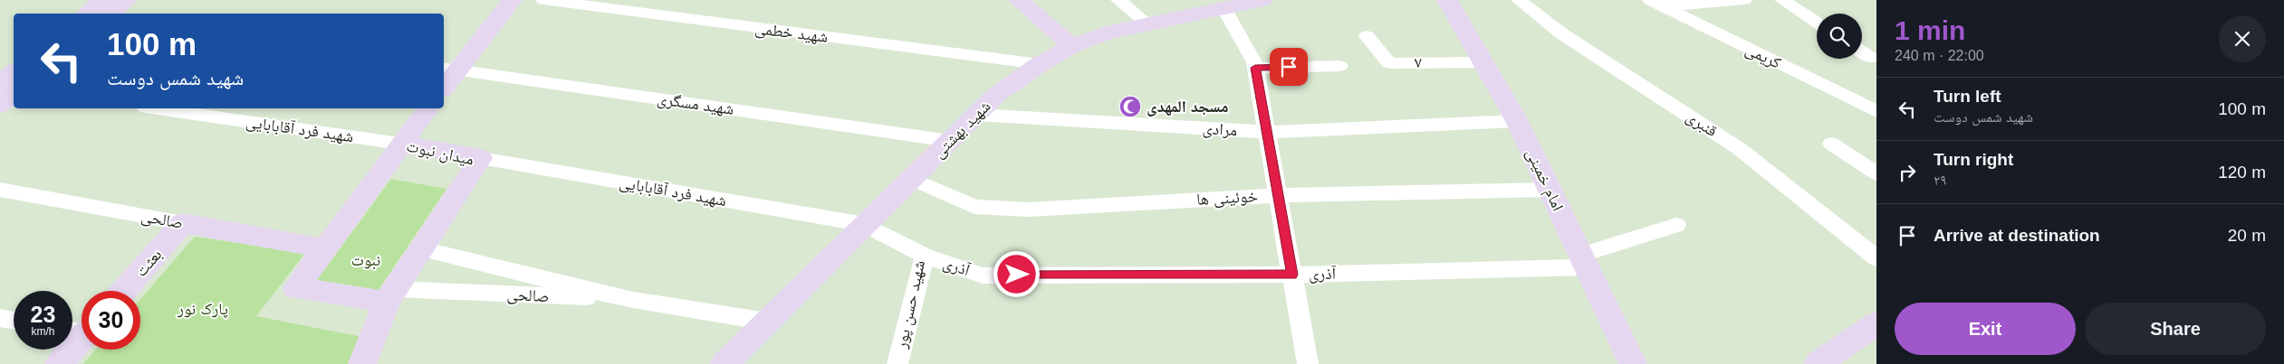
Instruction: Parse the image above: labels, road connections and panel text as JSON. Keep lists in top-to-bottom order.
{
  "streets": {
    "street": [
      "شهید خطمی",
      "کریمی",
      "۷",
      "شهید مسگری",
      "قنبری",
      "شهید فرد آقابابایی",
      "شهید بهشتی",
      "مرادی",
      "میدان نبوت",
      "امام خمینی",
      "خوئینی ها",
      "صالحی",
      "بعثت",
      "آذری",
      "شهید حسن پور"
    ]
  },
  "crossings": [
    ["شهید خطمی", "شهید بهشتی"],
    ["۷", "امام خمینی"],
    ["شهید مسگری", "شهید بهشتی"],
    ["شهید فرد آقابابایی", "شهید بهشتی"],
    ["شهید فرد آقابابایی", "میدان نبوت"],
    ["شهید فرد آقابابایی", "شهید حسن پور"],
    ["شهید بهشتی", "مرادی"],
    ["شهید بهشتی", "خوئینی ها"],
    ["شهید بهشتی", "صالحی"],
    ["شهید بهشتی", "شهید حسن پور"],
    ["مرادی", "امام خمینی"],
    ["میدان نبوت", "صالحی"],
    ["امام خمینی", "خوئینی ها"],
    ["امام خمینی", "آذری"],
    ["صالحی", "بعثت"],
    ["آذری", "شهید حسن پور"]
  ],
  "parks": ["نبوت", "پارک نور"],
  "places": {
    "mosque": ["مسجد المهدی"]
  },
  "page": {
    "heading": ["1 min", "240 m · 22:00"],
    "turn": ["100 m", "شهید شمس دوست"],
    "list": [
      {
        "name": "Turn left",
        "note": "شهید شمس دوست",
        "value": "100 m"
      },
      {
        "name": "Turn right",
        "note": "۲۹",
        "value": "120 m"
      },
      {
        "name": "Arrive at destination",
        "value": "20 m"
      }
    ],
    "speed": "23 km/h",
    "limit": "30",
    "buttons": ["Exit", "Share"]
  }
}
